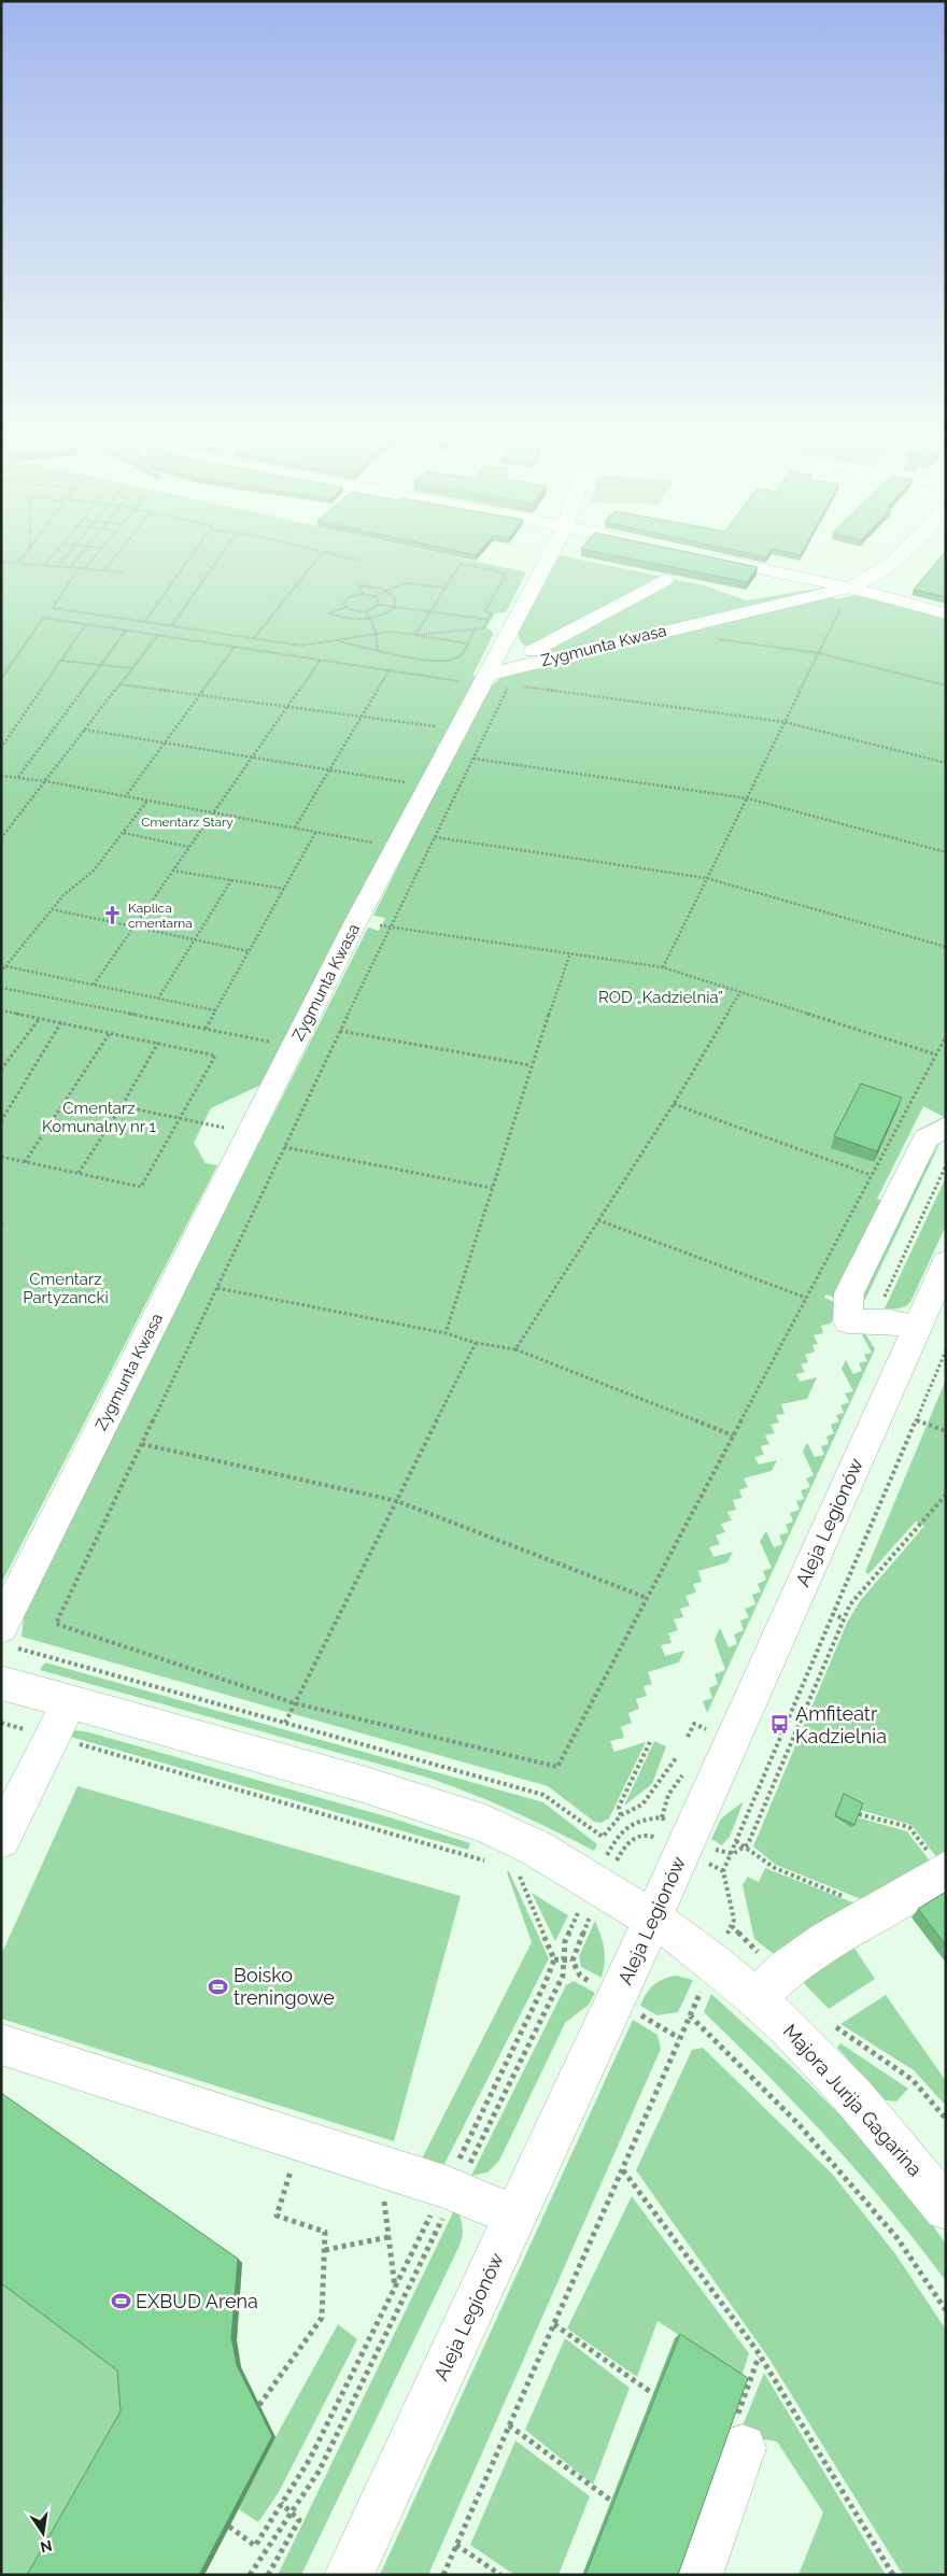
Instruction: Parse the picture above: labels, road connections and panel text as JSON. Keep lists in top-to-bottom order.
{
  "streets": {
    "street": ["Zygmunta Kwasa", "Aleja Legionów", "Majora Jurija Gagarina"]
  },
  "crossings": [
    ["Aleja Legionów", "Majora Jurija Gagarina"]
  ],
  "parks": [
    "Cmentarz Stary",
    "ROD „Kadzielnia”",
    "Cmentarz Komunalny nr 1",
    "Cmentarz Partyzancki"
  ],
  "places": {
    "church": ["Kaplica cmentarna"],
    "bus stop": ["Amfiteatr Kadzielnia"],
    "sports": ["Boisko treningowe", "EXBUD Arena"]
  },
  "north": "bottom"
}
